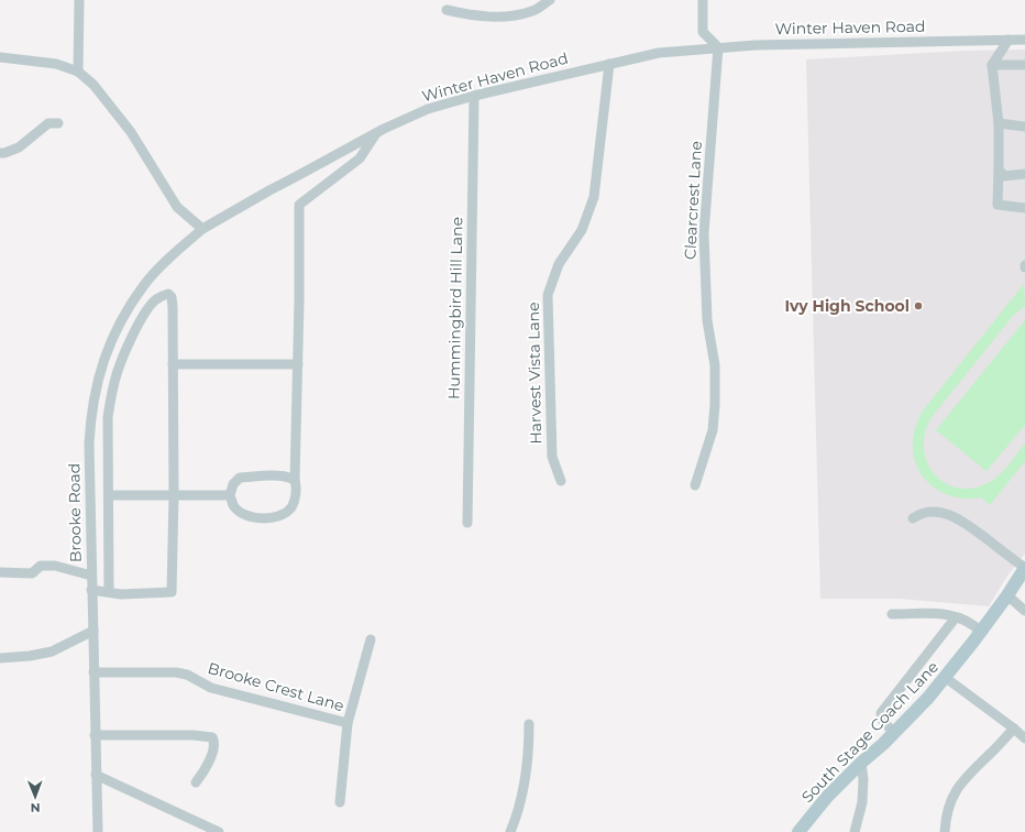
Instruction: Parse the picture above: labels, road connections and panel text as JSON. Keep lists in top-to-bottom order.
{
  "streets": {
    "main road": ["South Stage Coach Lane"],
    "street": [
      "Winter Haven Road",
      "Clearcrest Lane",
      "Hummingbird Hill Lane",
      "Harvest Vista Lane",
      "Brooke Road",
      "Brooke Crest Lane"
    ]
  },
  "crossings": [
    ["Winter Haven Road", "Clearcrest Lane"],
    ["Winter Haven Road", "Hummingbird Hill Lane"],
    ["Winter Haven Road", "Harvest Vista Lane"],
    ["Winter Haven Road", "Brooke Road"],
    ["Brooke Road", "Brooke Crest Lane"]
  ],
  "places": ["Ivy High School"],
  "north": "bottom"
}
